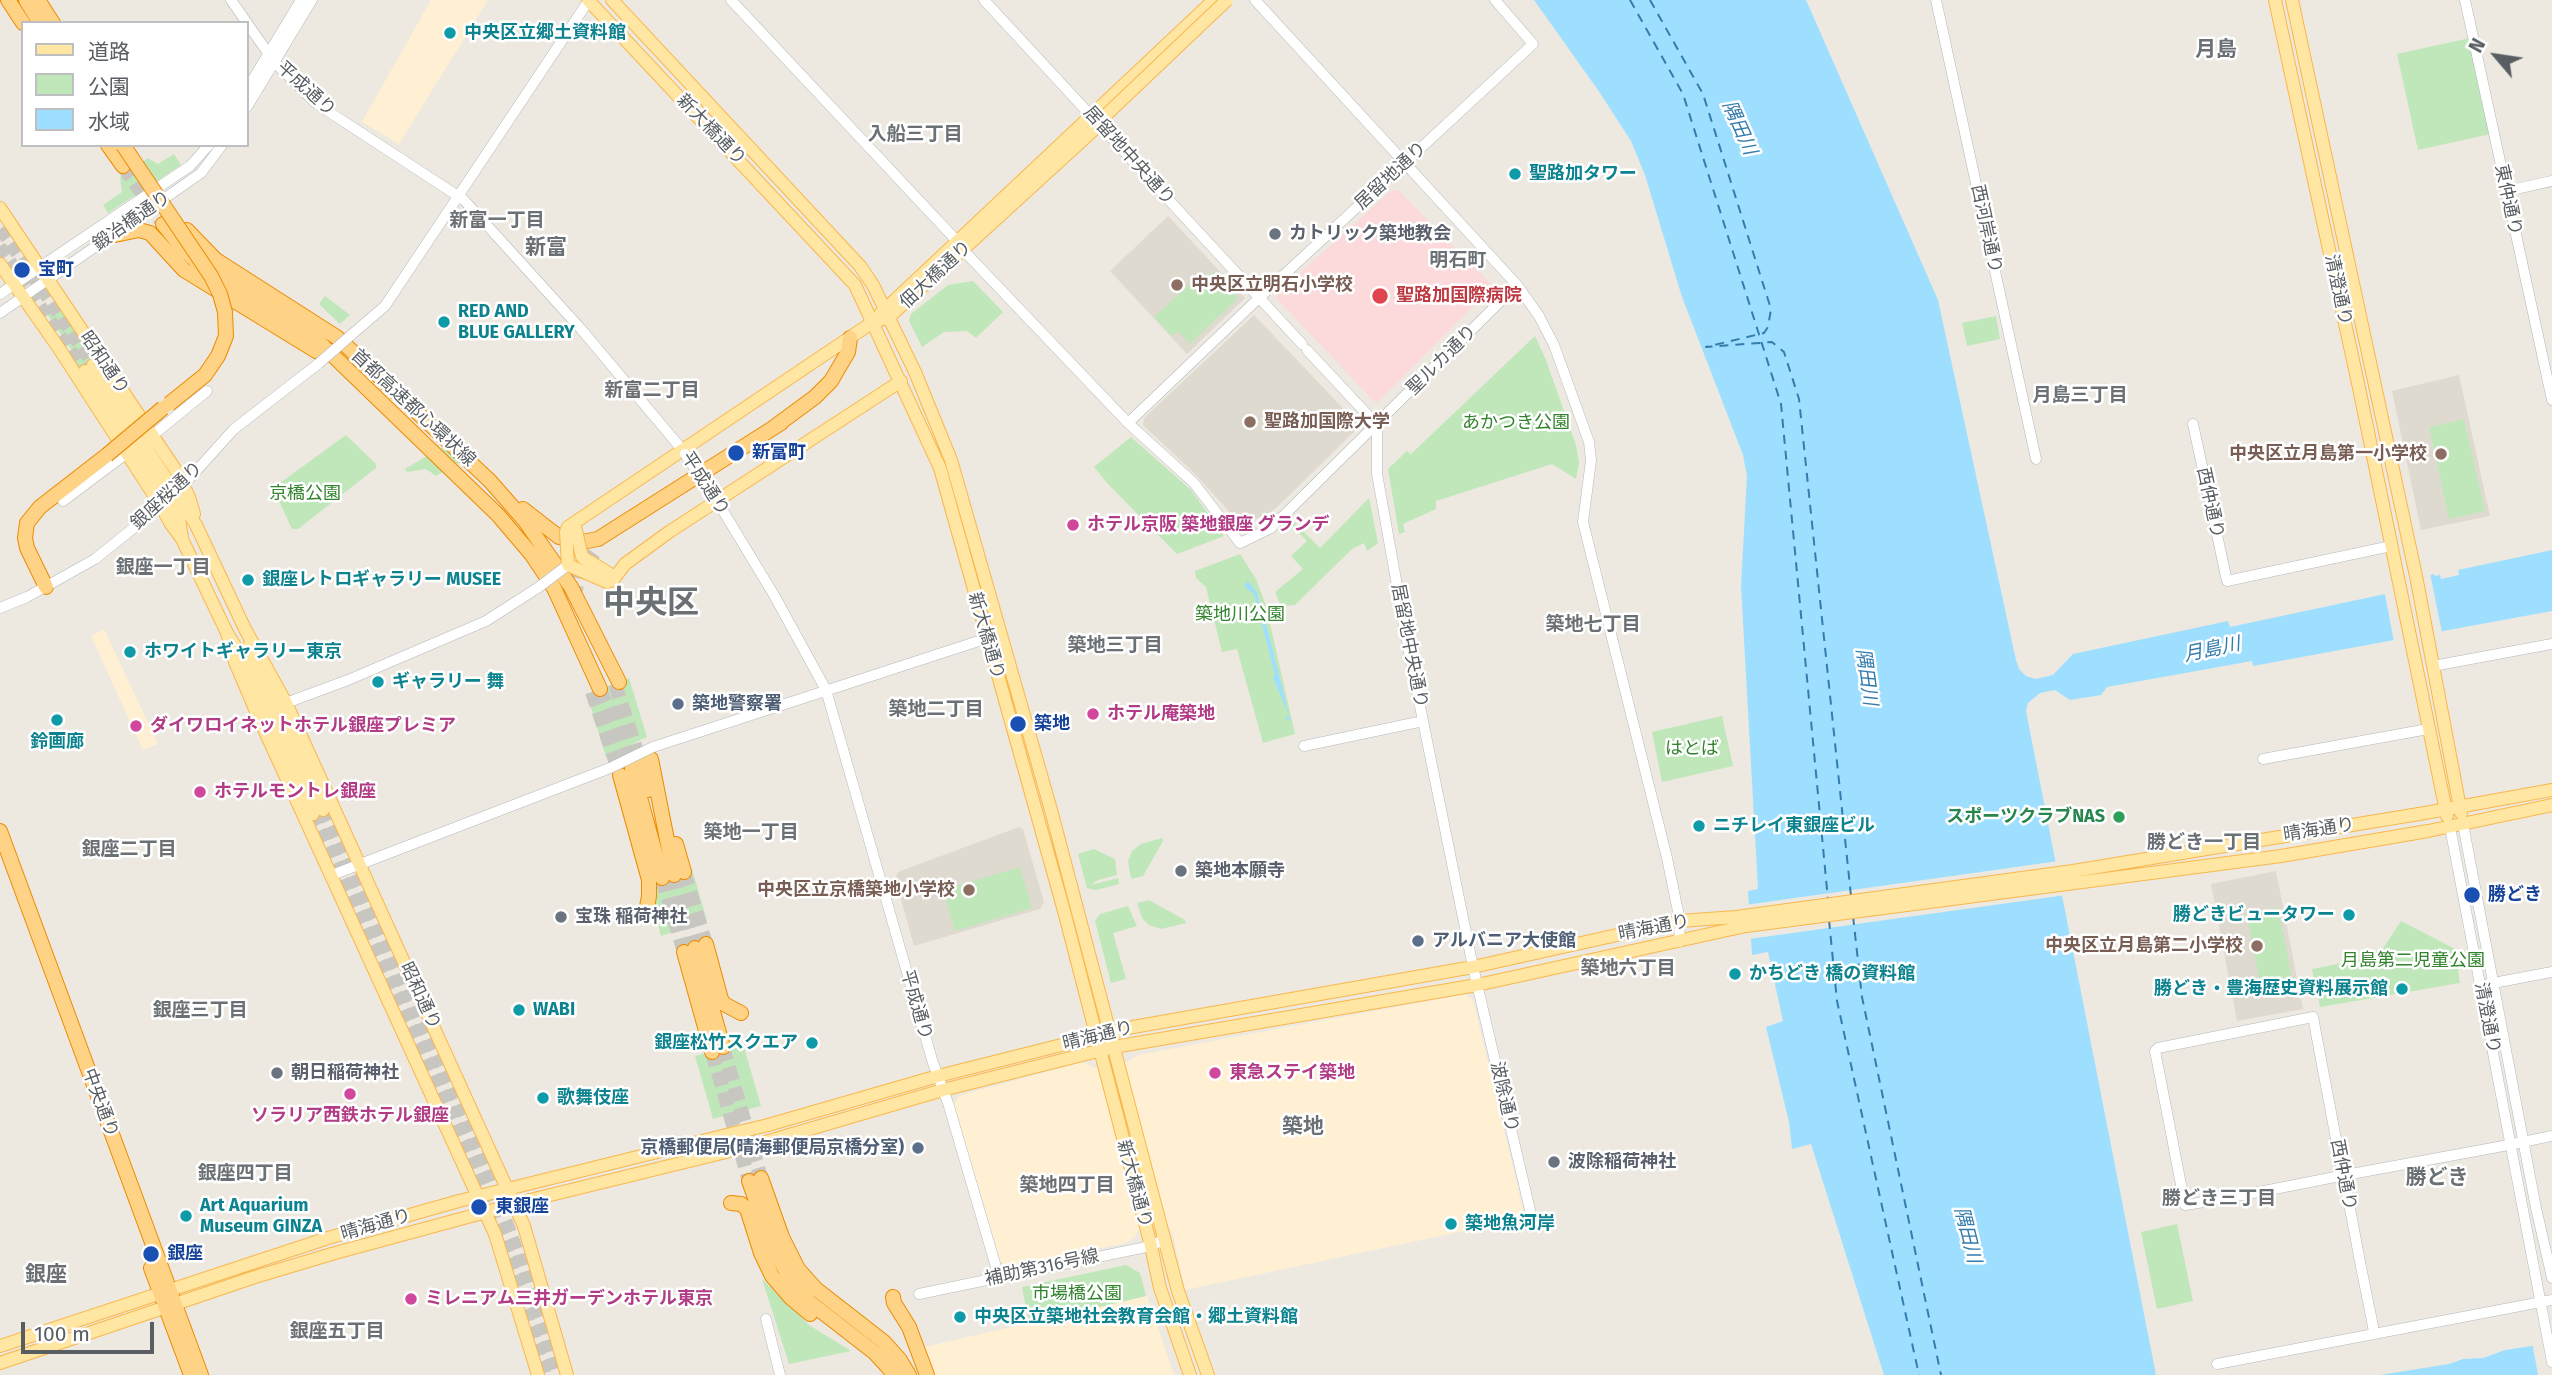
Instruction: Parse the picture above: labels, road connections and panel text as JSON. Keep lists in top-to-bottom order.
{
  "streets": {
    "highway": ["首都高速都心環状線", "中央通り"],
    "main road": [
      "新大橋通り",
      "佃大橋通り",
      "清澄通り",
      "昭和通り",
      "晴海通り"
    ],
    "street": [
      "平成通り",
      "居留地中央通り",
      "居留地通り",
      "東仲通り",
      "鍛冶橋通り",
      "西河岸通り",
      "聖ルカ通り",
      "銀座桜通り",
      "西仲通り",
      "波除通り",
      "補助第316号線"
    ]
  },
  "crossings": [
    ["平成通り", "佃大橋通り"],
    ["平成通り", "銀座桜通り"],
    ["平成通り", "晴海通り"],
    ["平成通り", "補助第316号線"],
    ["新大橋通り", "佃大橋通り"],
    ["新大橋通り", "銀座桜通り"],
    ["新大橋通り", "晴海通り"],
    ["新大橋通り", "補助第316号線"],
    ["居留地中央通り", "居留地通り"],
    ["居留地中央通り", "佃大橋通り"],
    ["居留地中央通り", "聖ルカ通り"],
    ["居留地中央通り", "晴海通り"],
    ["居留地中央通り", "波除通り"],
    ["居留地通り", "聖ルカ通り"],
    ["鍛冶橋通り", "昭和通り"],
    ["清澄通り", "西仲通り"],
    ["清澄通り", "晴海通り"],
    ["昭和通り", "銀座桜通り"],
    ["昭和通り", "晴海通り"],
    ["晴海通り", "波除通り"],
    ["晴海通り", "中央通り"]
  ],
  "districts": [
    "月島",
    "入船三丁目",
    "新富一丁目",
    "新富",
    "明石町",
    "新富二丁目",
    "月島三丁目",
    "銀座一丁目",
    "中央区",
    "築地七丁目",
    "築地三丁目",
    "築地二丁目",
    "築地一丁目",
    "勝どき一丁目",
    "銀座二丁目",
    "築地六丁目",
    "銀座三丁目",
    "築地",
    "銀座四丁目",
    "勝どき",
    "築地四丁目",
    "勝どき三丁目",
    "銀座",
    "銀座五丁目"
  ],
  "water": ["隅田川", "月島川"],
  "parks": [
    "あかつき公園",
    "京橋公園",
    "築地川公園",
    "はとば",
    "月島第二児童公園",
    "市場橋公園"
  ],
  "places": [
    "中央区立郷土資料館",
    "聖路加タワー",
    "カトリック築地教会",
    "宝町",
    "中央区立明石小学校",
    "聖路加国際病院",
    "RED AND BLUE GALLERY",
    "聖路加国際大学",
    "新富町",
    "中央区立月島第一小学校",
    "ホテル京阪 築地銀座 グランデ",
    "銀座レトロギャラリー MUSEE",
    "ホワイトギャラリー東京",
    "ギャラリー 舞",
    "築地警察署",
    "ホテル庵築地",
    "鈴画廊",
    "築地",
    "ダイワロイネットホテル銀座プレミア",
    "ホテルモントレ銀座",
    "スポーツクラブNAS",
    "ニチレイ東銀座ビル",
    "築地本願寺",
    "中央区立京橋築地小学校",
    "勝どき",
    "勝どきビュータワー",
    "宝珠 稲荷神社",
    "アルバニア大使館",
    "中央区立月島第二小学校",
    "かちどき 橋の資料館",
    "勝どき・豊海歴史資料展示館",
    "WABI",
    "銀座松竹スクエア",
    "朝日稲荷神社",
    "東急ステイ築地",
    "ソラリア西鉄ホテル銀座",
    "歌舞伎座",
    "京橋郵便局(晴海郵便局京橋分室)",
    "波除稲荷神社",
    "東銀座",
    "Art Aquarium Museum GINZA",
    "築地魚河岸",
    "銀座",
    "ミレニアム三井ガーデンホテル東京",
    "中央区立築地社会教育会館・郷土資料館"
  ],
  "legend": ["道路", "公園", "水域"],
  "scale_bar": "100 m",
  "north": "top left"
}
